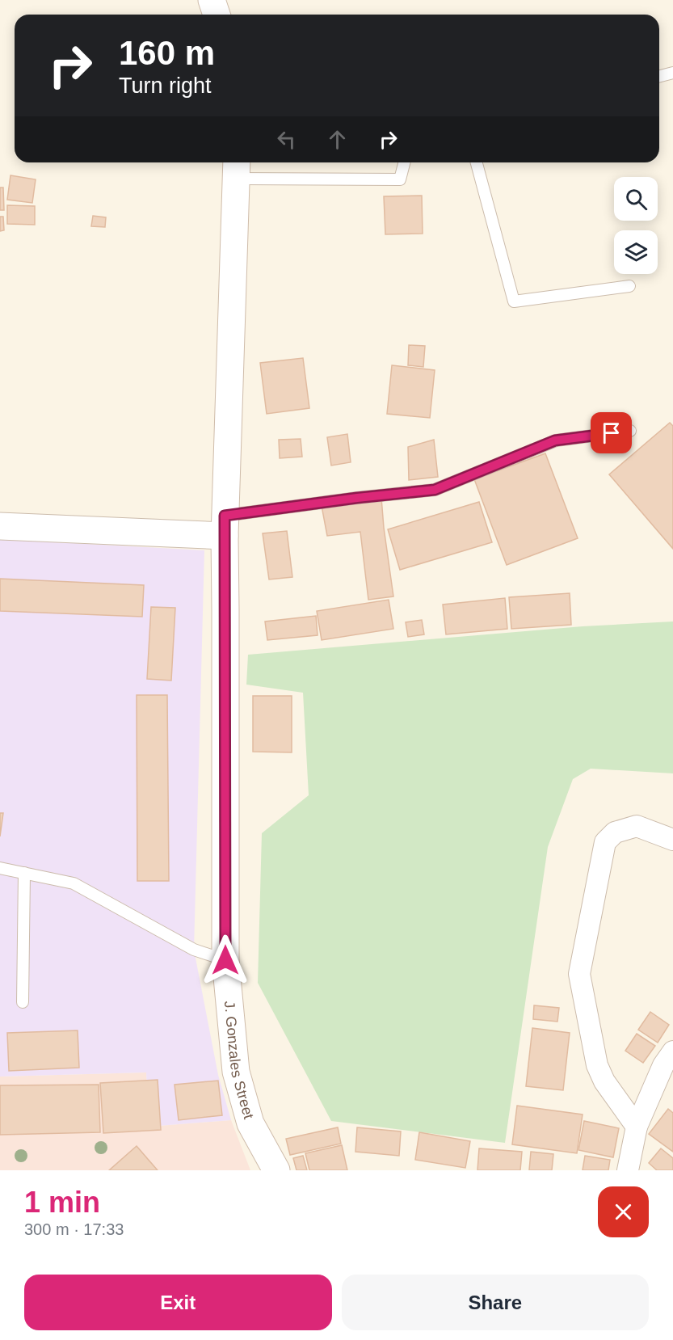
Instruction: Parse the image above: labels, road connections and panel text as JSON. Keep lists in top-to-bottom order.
{
  "streets": {
    "main road": ["J. Gonzales Street"]
  },
  "page": {
    "turn": ["160 m", "Turn right"],
    "heading": ["1 min", "300 m · 17:33"],
    "buttons": ["Exit", "Share"]
  }
}
